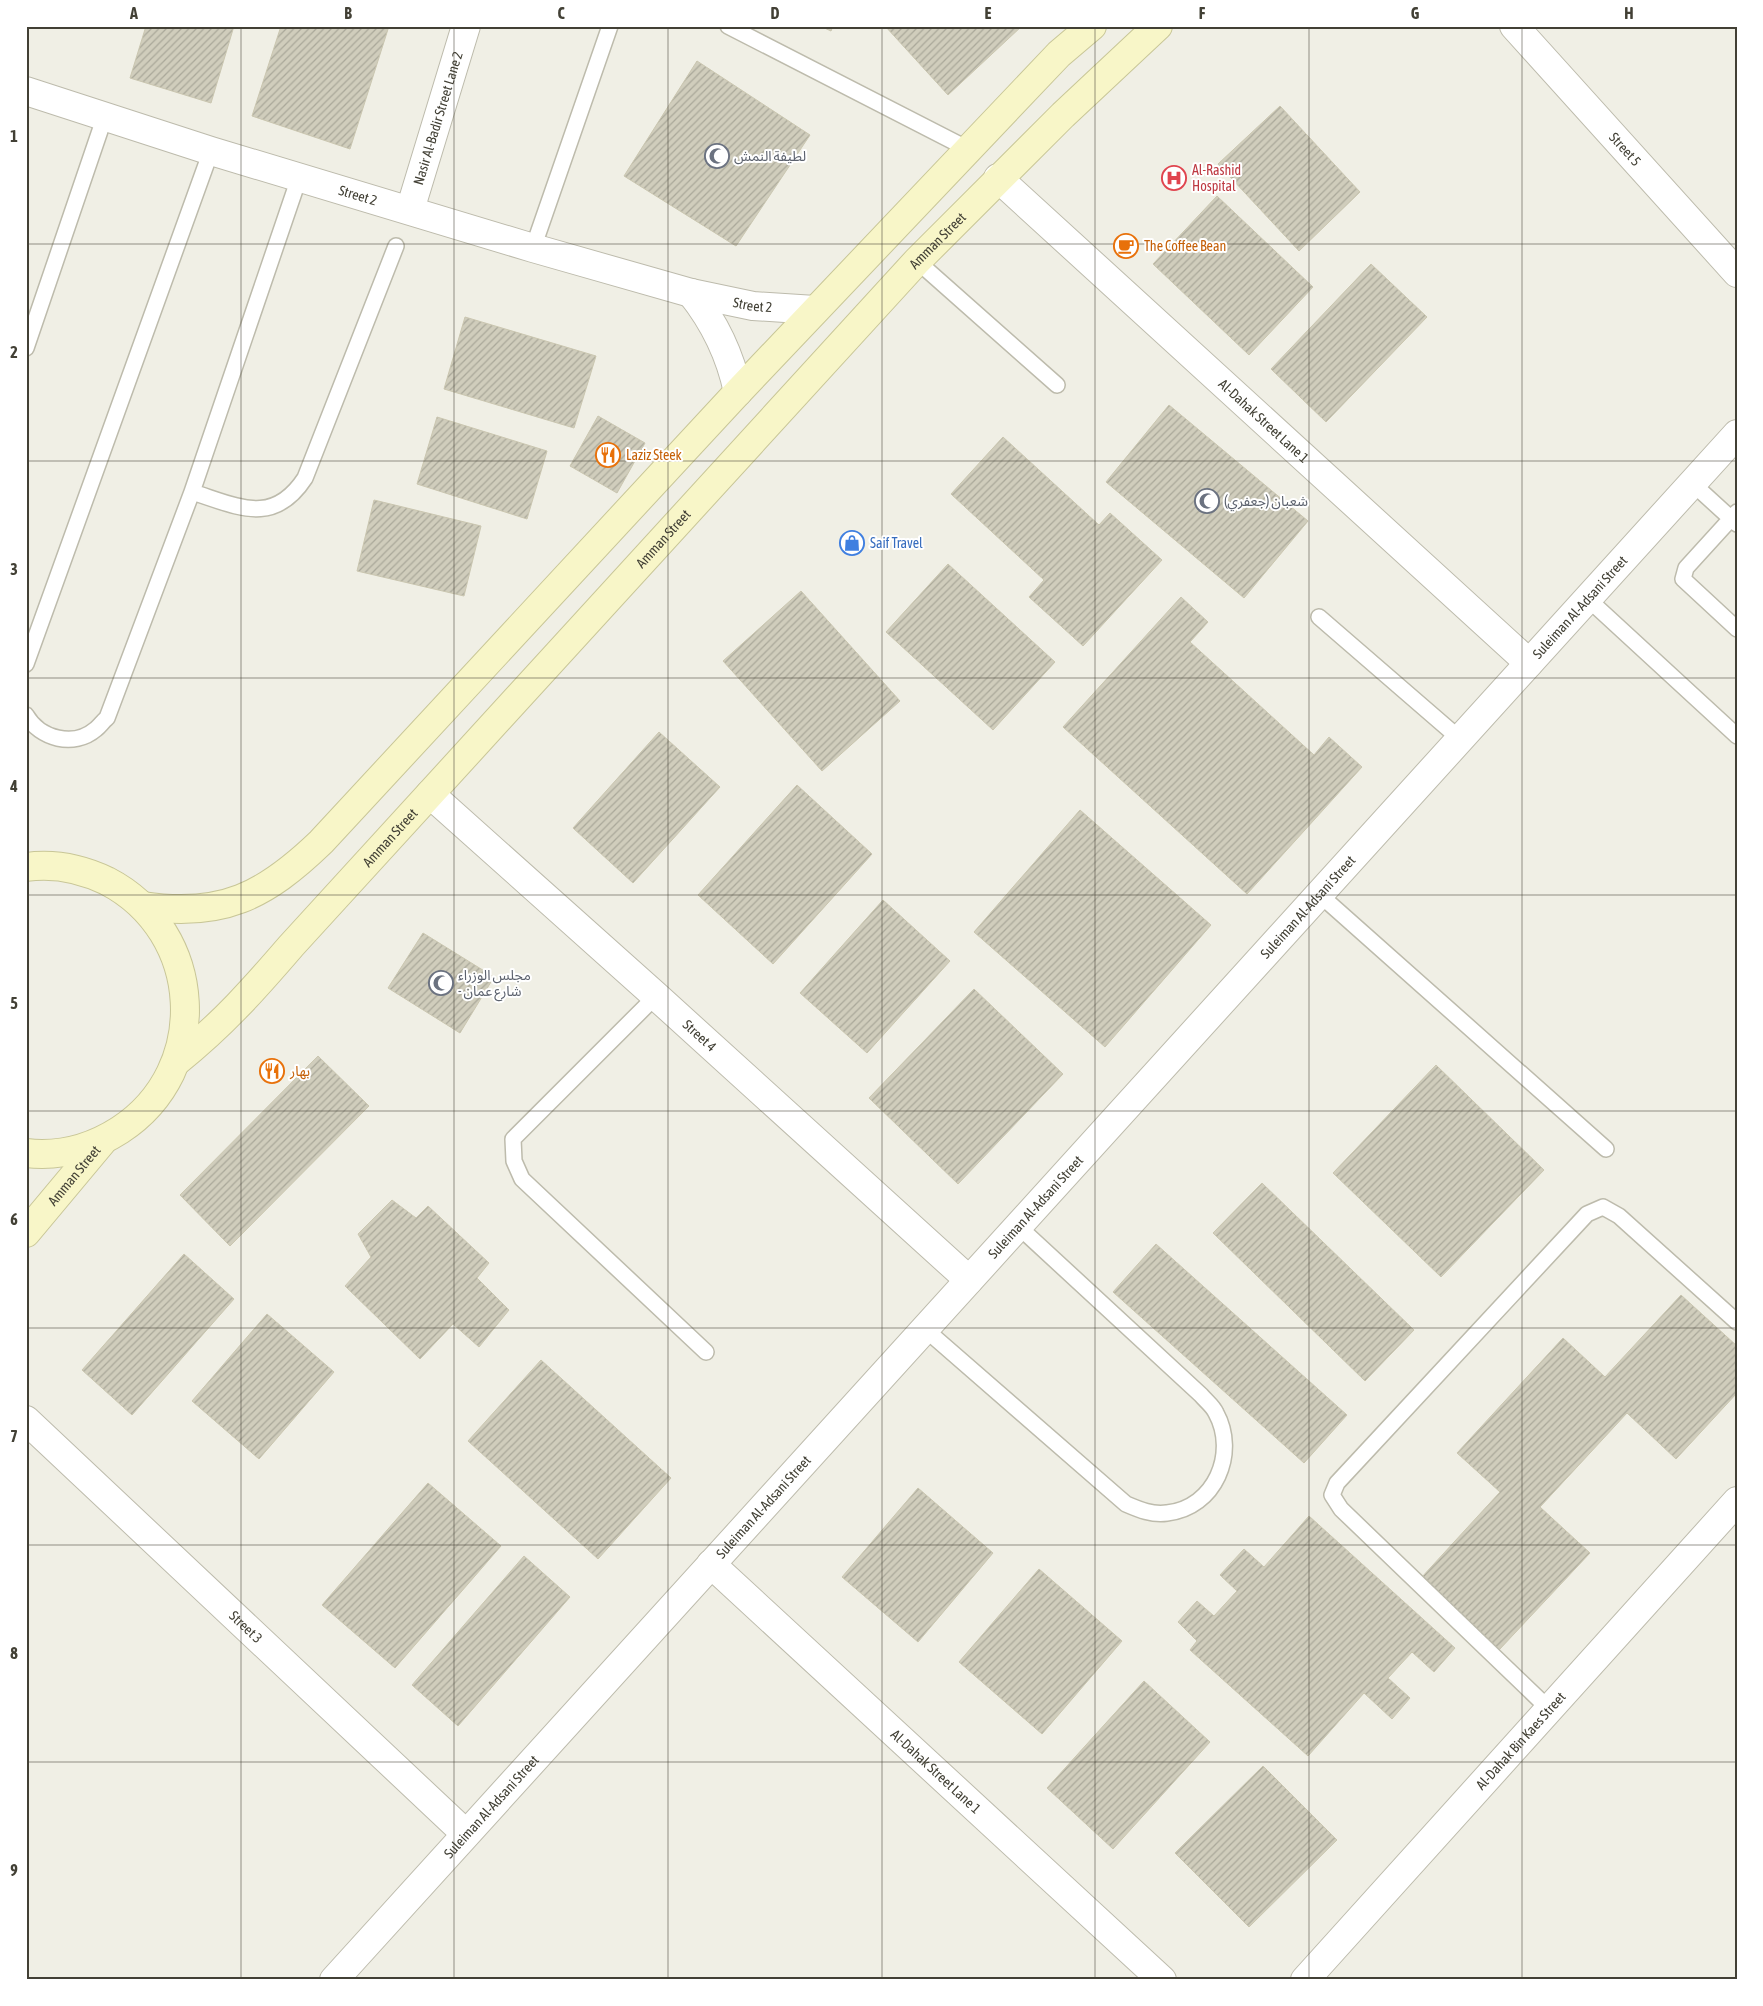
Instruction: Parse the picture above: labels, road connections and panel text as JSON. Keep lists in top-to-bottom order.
{
  "streets": {
    "main road": ["Amman Street"],
    "street": [
      "Nasir Al-Badir Street Lane 2",
      "Street 5",
      "Street 2",
      "Al-Dahak Street Lane 1",
      "Suleiman Al-Adsani Street",
      "Street 4",
      "Street 3",
      "Al-Dahak Bin Kaes Street"
    ]
  },
  "crossings": [
    ["Nasir Al-Badir Street Lane 2", "Street 2"],
    ["Amman Street", "Al-Dahak Street Lane 1"],
    ["Amman Street", "Street 4"],
    ["Al-Dahak Street Lane 1", "Suleiman Al-Adsani Street"],
    ["Suleiman Al-Adsani Street", "Street 4"],
    ["Suleiman Al-Adsani Street", "Street 3"]
  ],
  "places": {
    "mosque": ["لطيفة النمش", "شعبان (جعفري)", "مجلس الوزراء - شارع عمان"],
    "hospital": ["Al-Rashid Hospital"],
    "cafe": ["The Coffee Bean"],
    "restaurant": ["Laziz Steek", "بهار"],
    "shop": ["Saif Travel"]
  },
  "grid": {
    "columns": [
      "A",
      "B",
      "C",
      "D",
      "E",
      "F",
      "G",
      "H"
    ],
    "rows": [
      "1",
      "2",
      "3",
      "4",
      "5",
      "6",
      "7",
      "8",
      "9"
    ]
  }
}
